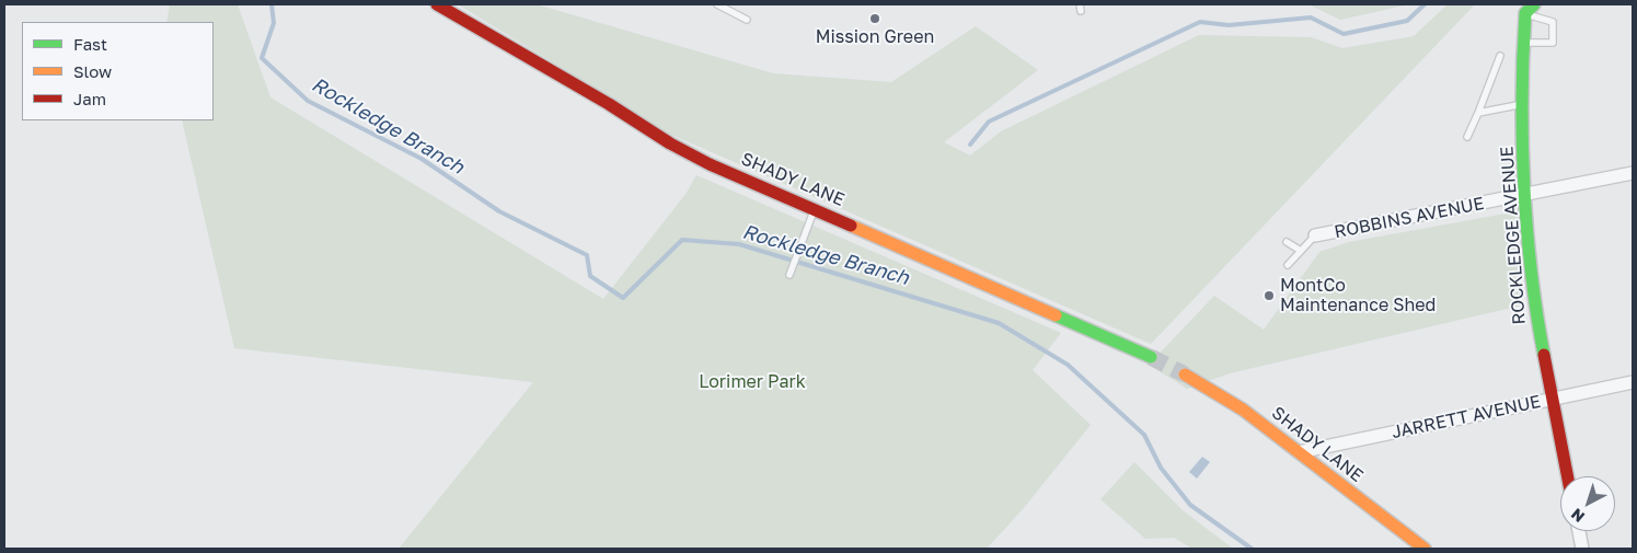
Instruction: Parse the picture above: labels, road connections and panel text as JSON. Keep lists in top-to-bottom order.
{
  "streets": {
    "street": [
      "SHADY LANE",
      "ROBBINS AVENUE",
      "ROCKLEDGE AVENUE",
      "JARRETT AVENUE"
    ]
  },
  "crossings": [
    ["SHADY LANE", "JARRETT AVENUE"],
    ["ROBBINS AVENUE", "ROCKLEDGE AVENUE"],
    ["ROCKLEDGE AVENUE", "JARRETT AVENUE"]
  ],
  "water": ["Rockledge Branch"],
  "parks": ["Lorimer Park"],
  "places": ["Mission Green", "MontCo Maintenance Shed"],
  "legend": ["Fast", "Slow", "Jam"],
  "north": "bottom left"
}
